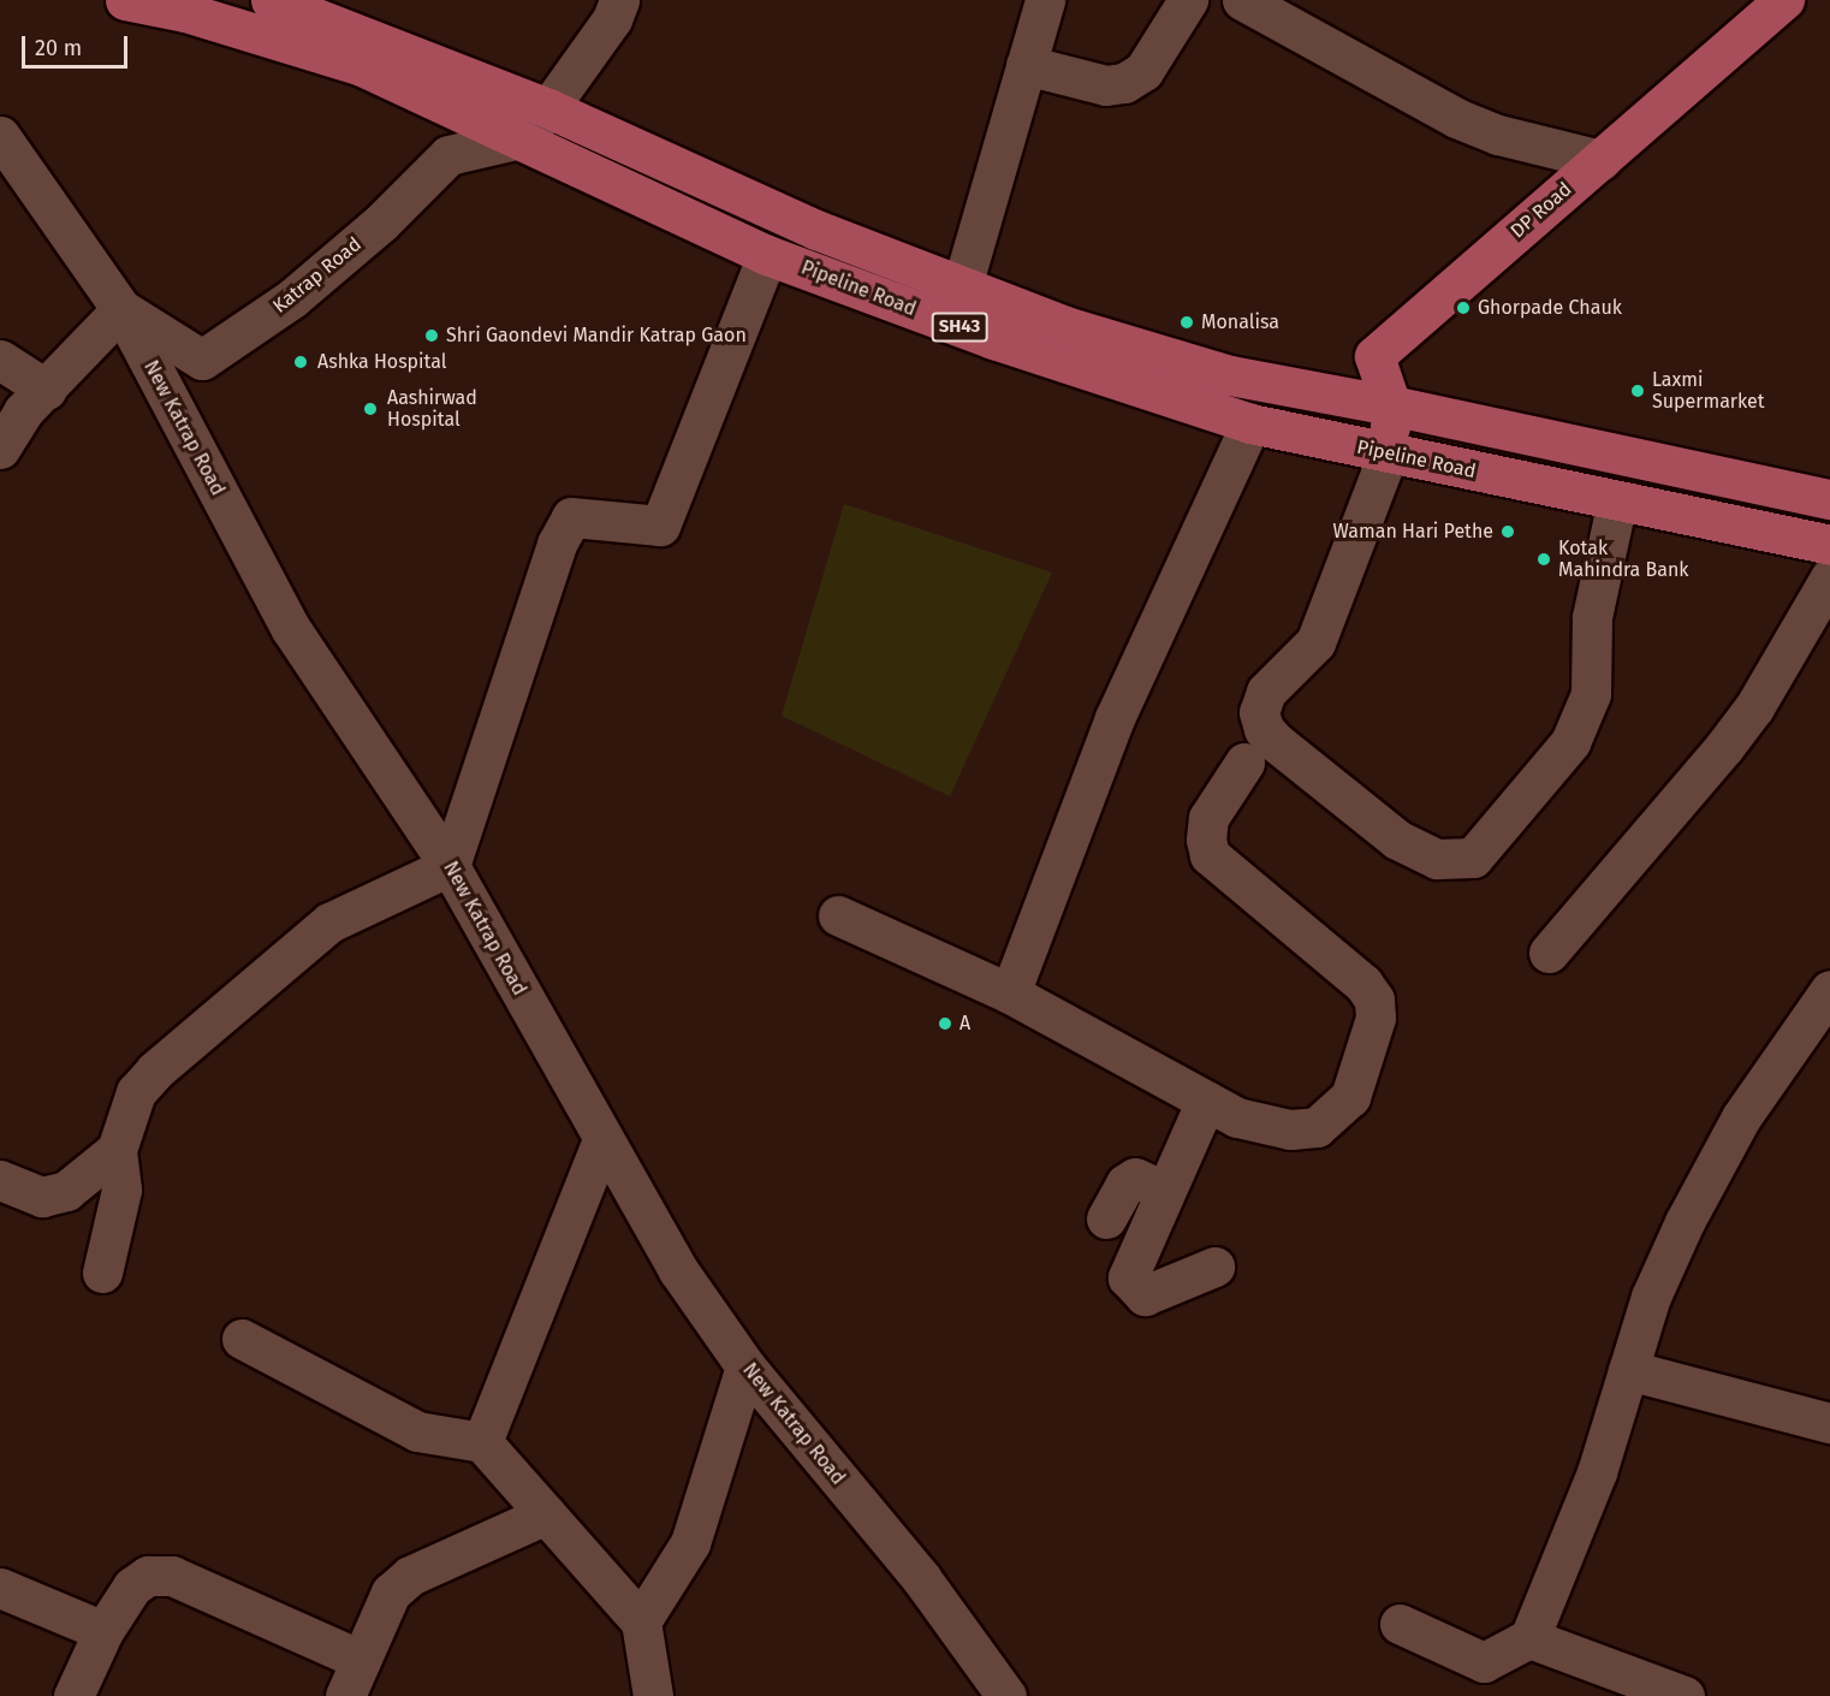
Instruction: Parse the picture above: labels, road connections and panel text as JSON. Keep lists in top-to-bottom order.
{
  "streets": {
    "main road": ["DP Road", "Pipeline Road", "SH43"],
    "street": ["Katrap Road", "New Katrap Road"]
  },
  "crossings": [
    ["DP Road", "Pipeline Road"],
    ["Katrap Road", "Pipeline Road"],
    ["Katrap Road", "New Katrap Road"]
  ],
  "places": [
    "Ghorpade Chauk",
    "Monalisa",
    "Shri Gaondevi Mandir Katrap Gaon",
    "Ashka Hospital",
    "Laxmi Supermarket",
    "Aashirwad Hospital",
    "Waman Hari Pethe",
    "Kotak Mahindra Bank",
    "A"
  ],
  "scale_bar": "20 m"
}
